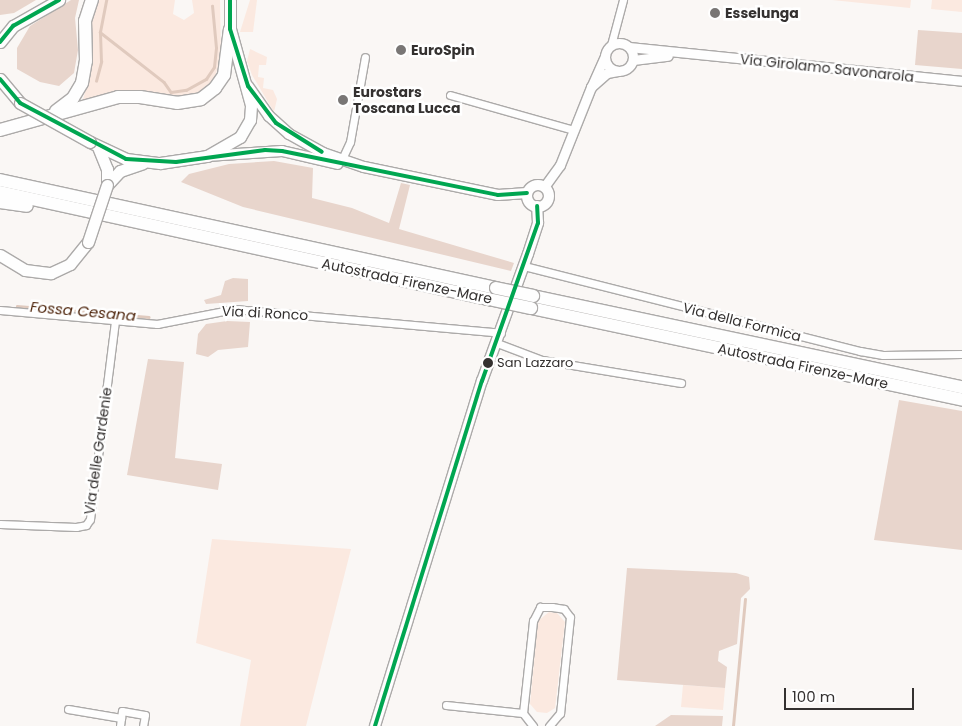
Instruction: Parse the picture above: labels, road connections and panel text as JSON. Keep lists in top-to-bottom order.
{
  "streets": {
    "highway": ["Autostrada Firenze-Mare"],
    "street": [
      "Via Girolamo Savonarola",
      "Via di Ronco",
      "Via della Formica",
      "Via delle Gardenie"
    ]
  },
  "crossings": [
    ["Via di Ronco", "Via delle Gardenie"]
  ],
  "water": ["Fossa Cesana"],
  "places": [
    "Esselunga",
    "EuroSpin",
    "Eurostars Toscana Lucca",
    "San Lazzaro"
  ],
  "scale_bar": "100 m"
}
